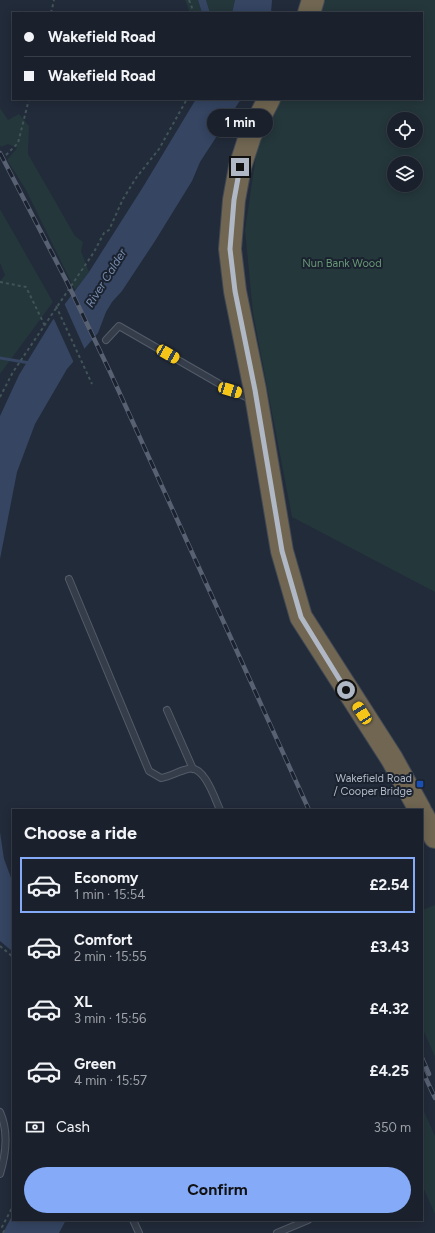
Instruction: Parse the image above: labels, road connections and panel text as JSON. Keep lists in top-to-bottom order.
{
  "water": ["River Calder"],
  "parks": ["Nun Bank Wood"],
  "places": {
    "transit": ["Wakefield Road / Cooper Bridge"]
  },
  "page": {
    "banner": ["Wakefield Road", "Wakefield Road"],
    "bubble": "1 min",
    "heading": "Choose a ride",
    "list": [
      {
        "name": "Economy",
        "note": "1 min · 15:54",
        "value": "£2.54"
      },
      {
        "name": "Comfort",
        "note": "2 min · 15:55",
        "value": "£3.43"
      },
      {
        "name": "XL",
        "note": "3 min · 15:56",
        "value": "£4.32"
      },
      {
        "name": "Green",
        "note": "4 min · 15:57",
        "value": "£4.25"
      }
    ],
    "pay": ["Cash", "350 m"],
    "buttons": "Confirm"
  }
}
